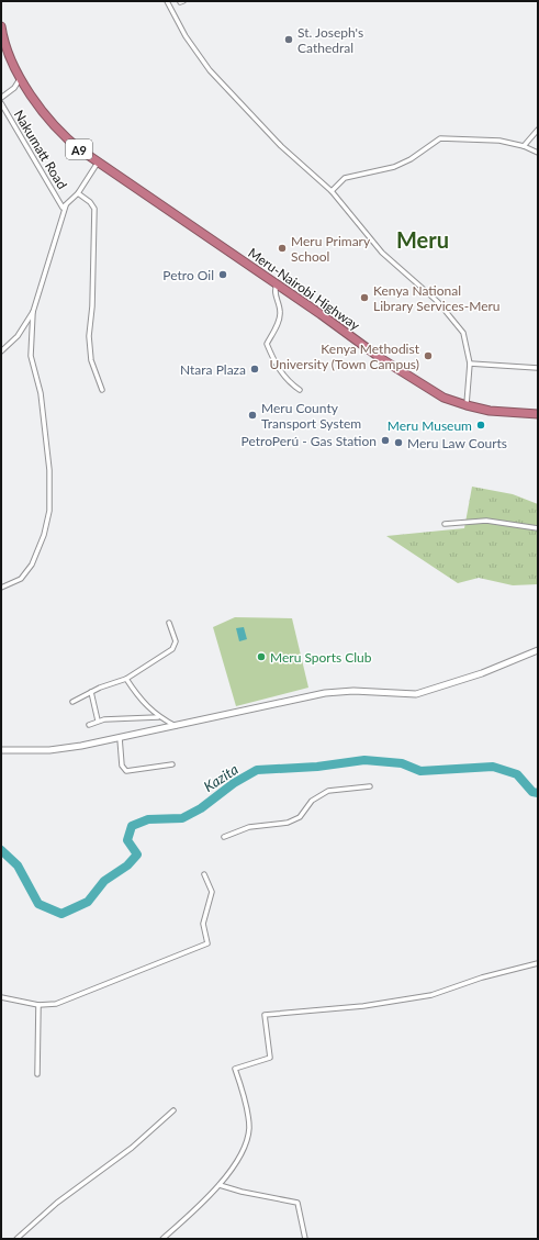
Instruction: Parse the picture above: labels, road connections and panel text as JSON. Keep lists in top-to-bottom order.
{
  "streets": {
    "highway": ["A9", "Meru-Nairobi Highway"],
    "street": ["Nakumatt Road"]
  },
  "crossings": [
    ["A9", "Meru-Nairobi Highway"]
  ],
  "districts": ["Meru"],
  "water": ["Kazita"],
  "places": [
    "St. Joseph's Cathedral",
    "Meru Primary School",
    "Petro Oil",
    "Kenya National Library Services-Meru",
    "Kenya Methodist University (Town Campus)",
    "Ntara Plaza",
    "Meru County Transport System",
    "Meru Museum",
    "PetroPerú - Gas Station",
    "Meru Law Courts",
    "Meru Sports Club"
  ]
}
